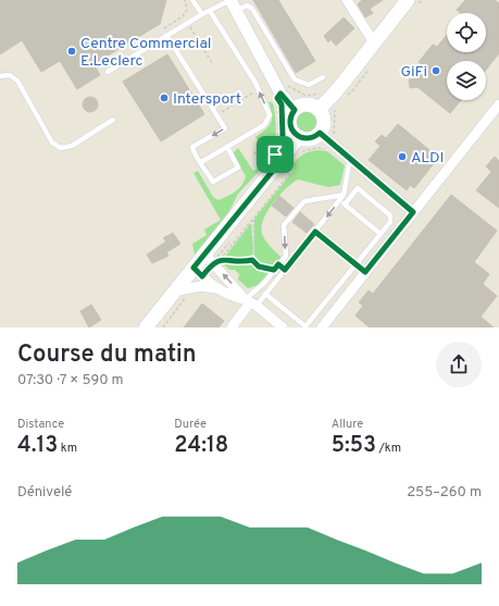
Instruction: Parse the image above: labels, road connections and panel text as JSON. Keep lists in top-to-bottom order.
{
  "places": [
    "Centre Commercial E.Leclerc",
    "GiFi",
    "Intersport",
    "ALDI"
  ],
  "page": {
    "heading": ["Course du matin", "07:30 · 7 × 590 m"],
    "stats": [
      ["Distance", "4.13 km"],
      ["Durée", "24:18"],
      ["Allure", "5:53 /km"]
    ],
    "chart": ["Dénivelé", "255–260 m"]
  }
}
